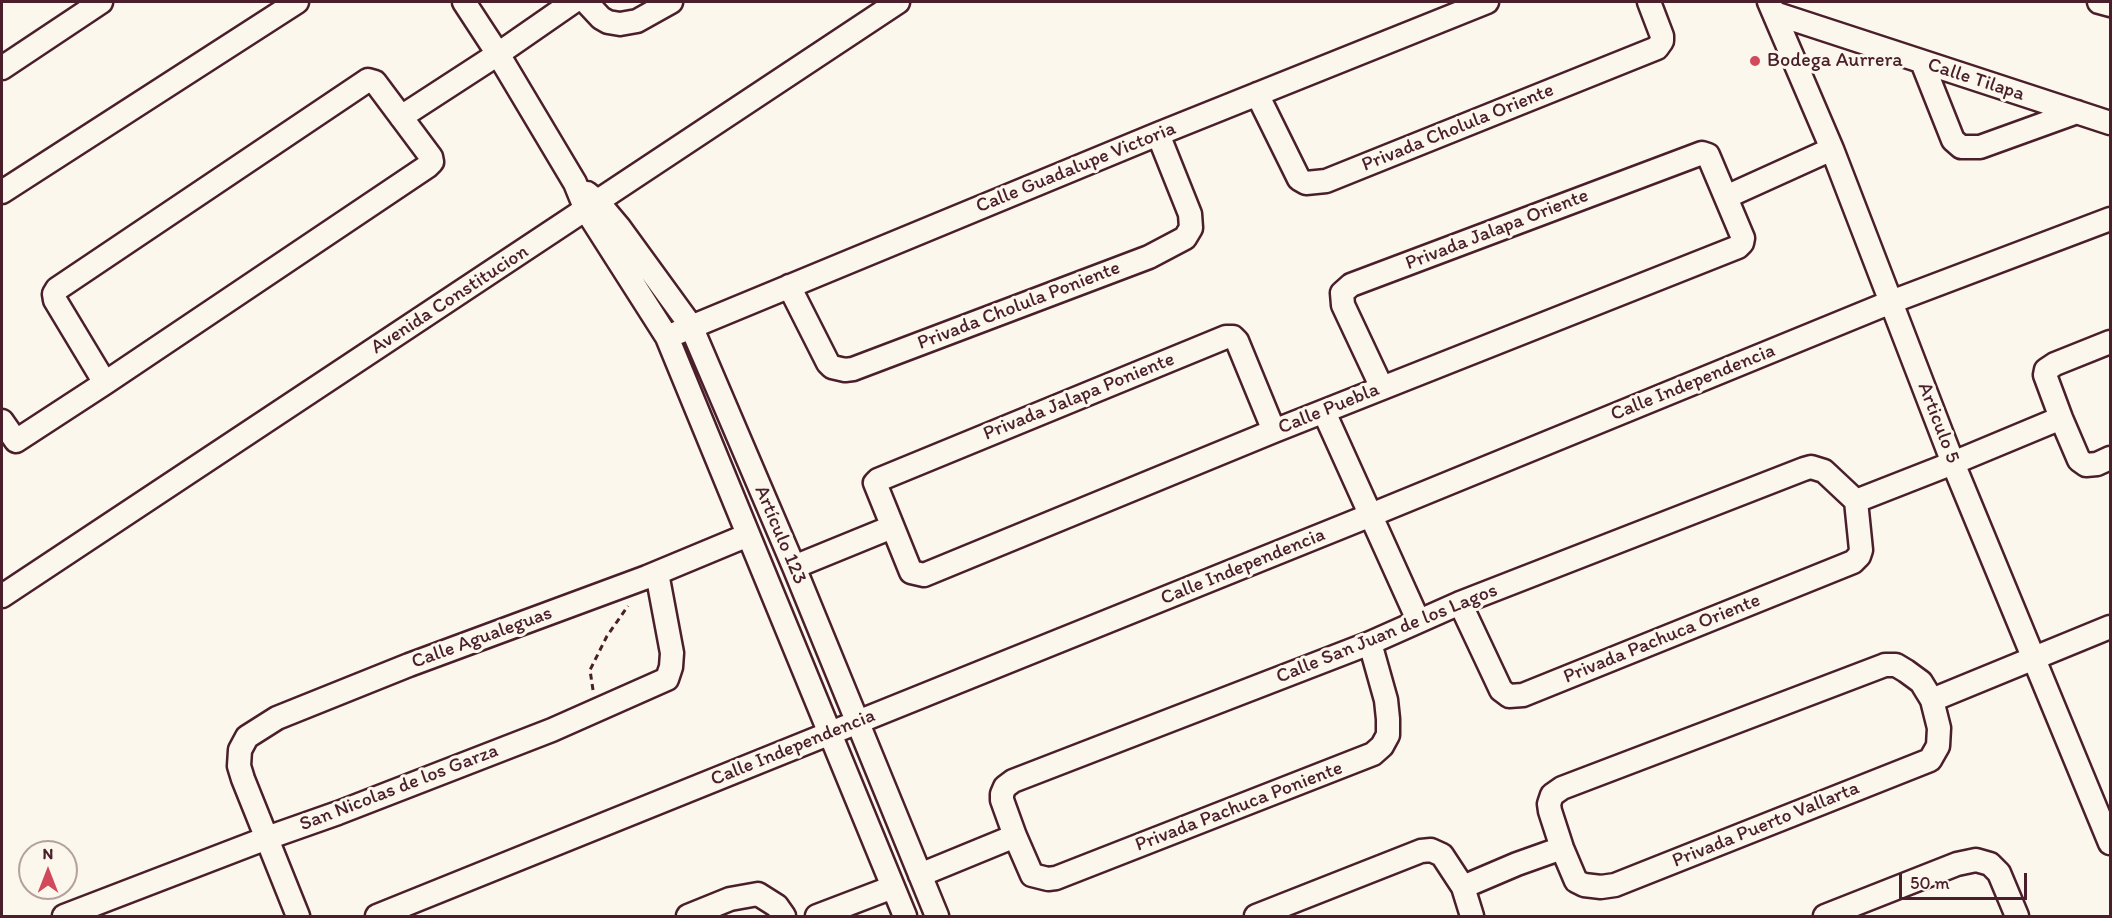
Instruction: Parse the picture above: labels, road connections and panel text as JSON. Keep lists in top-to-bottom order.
{
  "streets": {
    "street": [
      "Calle Tilapa",
      "Privada Cholula Oriente",
      "Calle Guadalupe Victoria",
      "Privada Jalapa Oriente",
      "Avenida Constitucion",
      "Privada Cholula Poniente",
      "Calle Independencia",
      "Privada Jalapa Poniente",
      "Calle Puebla",
      "Articulo 5",
      "Artículo 123",
      "Calle San Juan de los Lagos",
      "Calle Agualeguas",
      "Privada Pachuca Oriente",
      "San Nicolas de los Garza",
      "Privada Pachuca Poniente",
      "Privada Puerto Vallarta"
    ]
  },
  "crossings": [
    ["Calle Tilapa", "Articulo 5"],
    ["Privada Cholula Oriente", "Calle Guadalupe Victoria"],
    ["Calle Guadalupe Victoria", "Privada Cholula Poniente"],
    ["Calle Guadalupe Victoria", "Artículo 123"],
    ["Privada Jalapa Oriente", "Calle Puebla"],
    ["Avenida Constitucion", "Artículo 123"],
    ["Calle Independencia", "Articulo 5"],
    ["Calle Independencia", "Artículo 123"],
    ["Privada Jalapa Poniente", "Calle Puebla"],
    ["Artículo 123", "Calle Agualeguas"],
    ["Calle San Juan de los Lagos", "Privada Pachuca Oriente"],
    ["Calle San Juan de los Lagos", "Privada Pachuca Poniente"],
    ["Calle Agualeguas", "San Nicolas de los Garza"]
  ],
  "places": ["Bodega Aurrera"],
  "scale_bar": "50 m",
  "north": "top"
}
